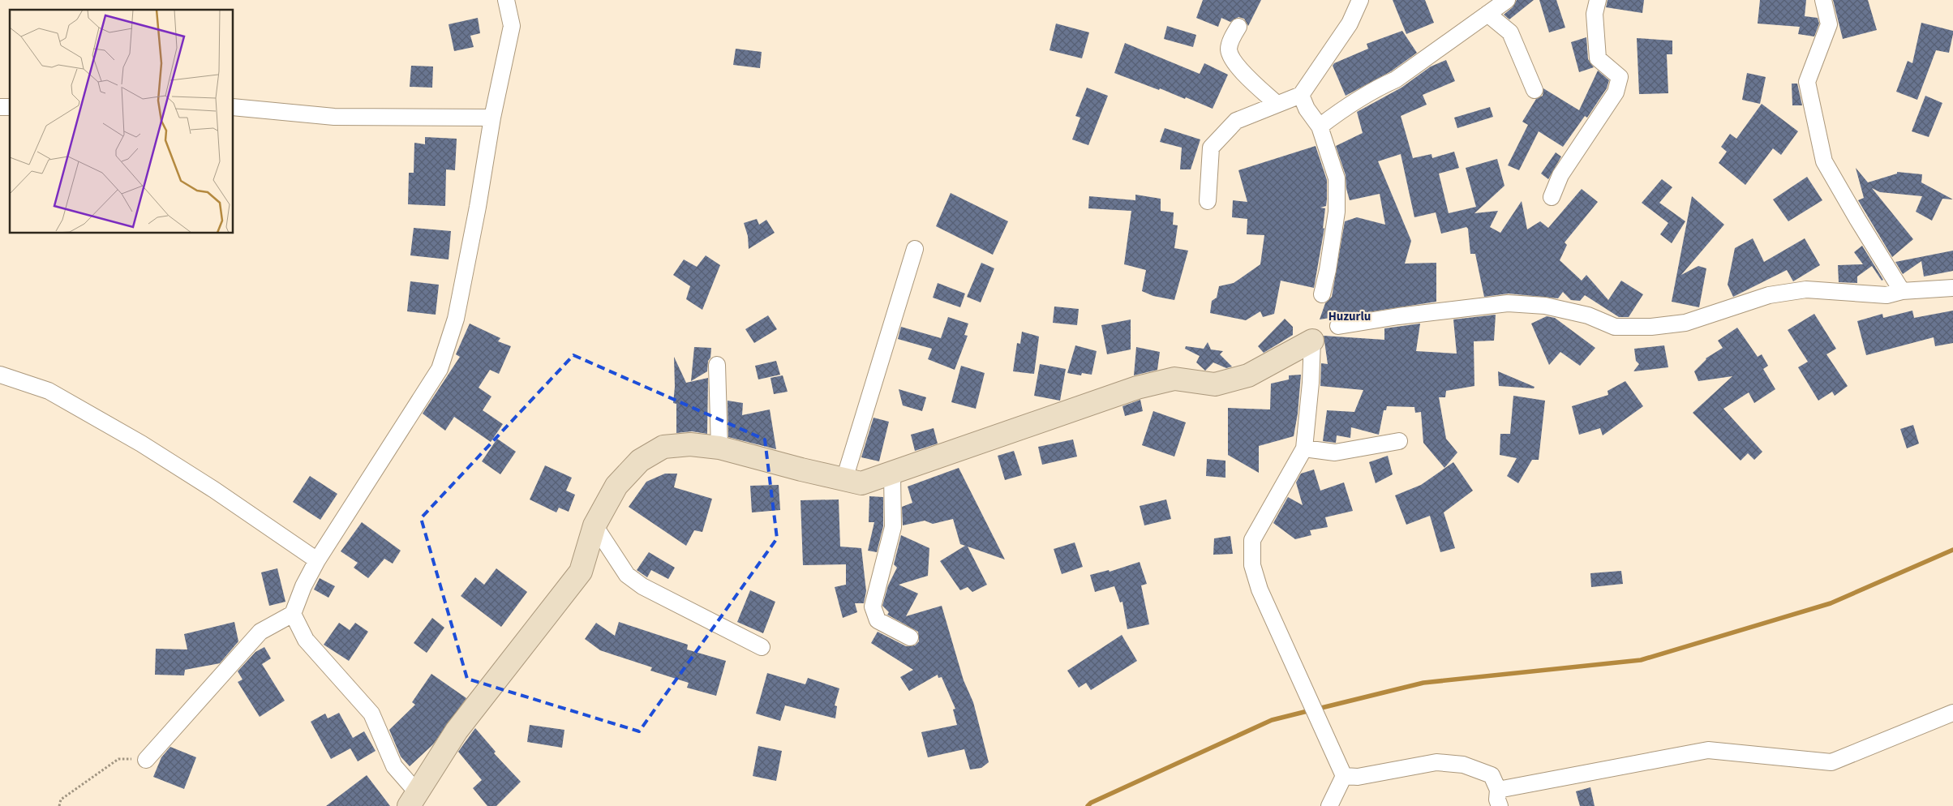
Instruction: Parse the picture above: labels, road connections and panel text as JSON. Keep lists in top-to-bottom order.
{
  "districts": ["Huzurlu"]
}
